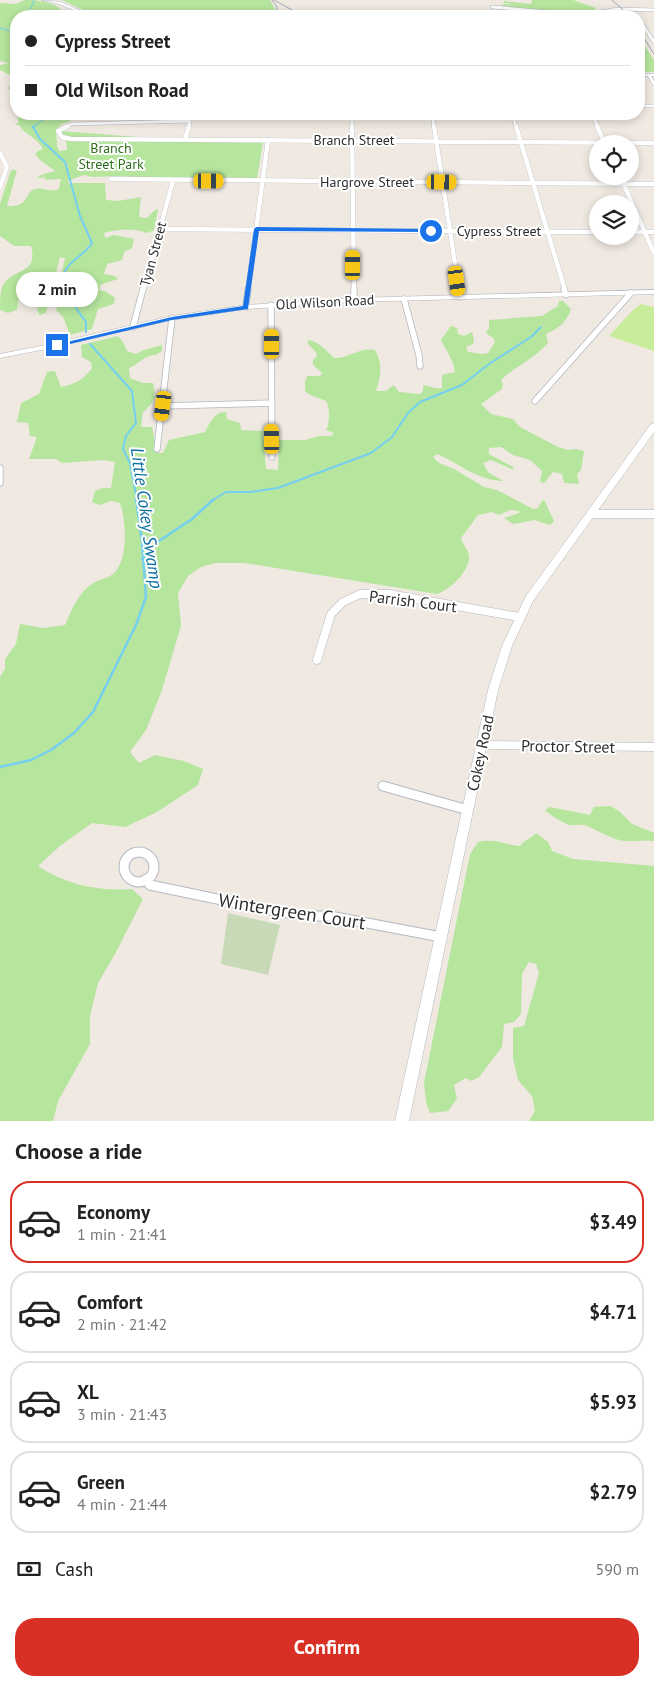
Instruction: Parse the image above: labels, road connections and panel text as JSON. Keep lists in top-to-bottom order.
{
  "streets": {
    "street": [
      "Branch Street",
      "Hargrove Street",
      "Cypress Street",
      "Tyan Street",
      "Old Wilson Road",
      "Parrish Court",
      "Proctor Street",
      "Cokey Road",
      "Wintergreen Court"
    ]
  },
  "crossings": [
    ["Hargrove Street", "Tyan Street"],
    ["Cypress Street", "Tyan Street"],
    ["Tyan Street", "Old Wilson Road"],
    ["Parrish Court", "Cokey Road"],
    ["Proctor Street", "Cokey Road"],
    ["Cokey Road", "Wintergreen Court"]
  ],
  "water": ["Little Cokey Swamp"],
  "parks": ["Branch Street Park"],
  "page": {
    "banner": ["Cypress Street", "Old Wilson Road"],
    "bubble": "2 min",
    "heading": "Choose a ride",
    "list": [
      {
        "name": "Economy",
        "note": "1 min · 21:41",
        "value": "$3.49"
      },
      {
        "name": "Comfort",
        "note": "2 min · 21:42",
        "value": "$4.71"
      },
      {
        "name": "XL",
        "note": "3 min · 21:43",
        "value": "$5.93"
      },
      {
        "name": "Green",
        "note": "4 min · 21:44",
        "value": "$2.79"
      }
    ],
    "pay": ["Cash", "590 m"],
    "buttons": "Confirm"
  }
}
